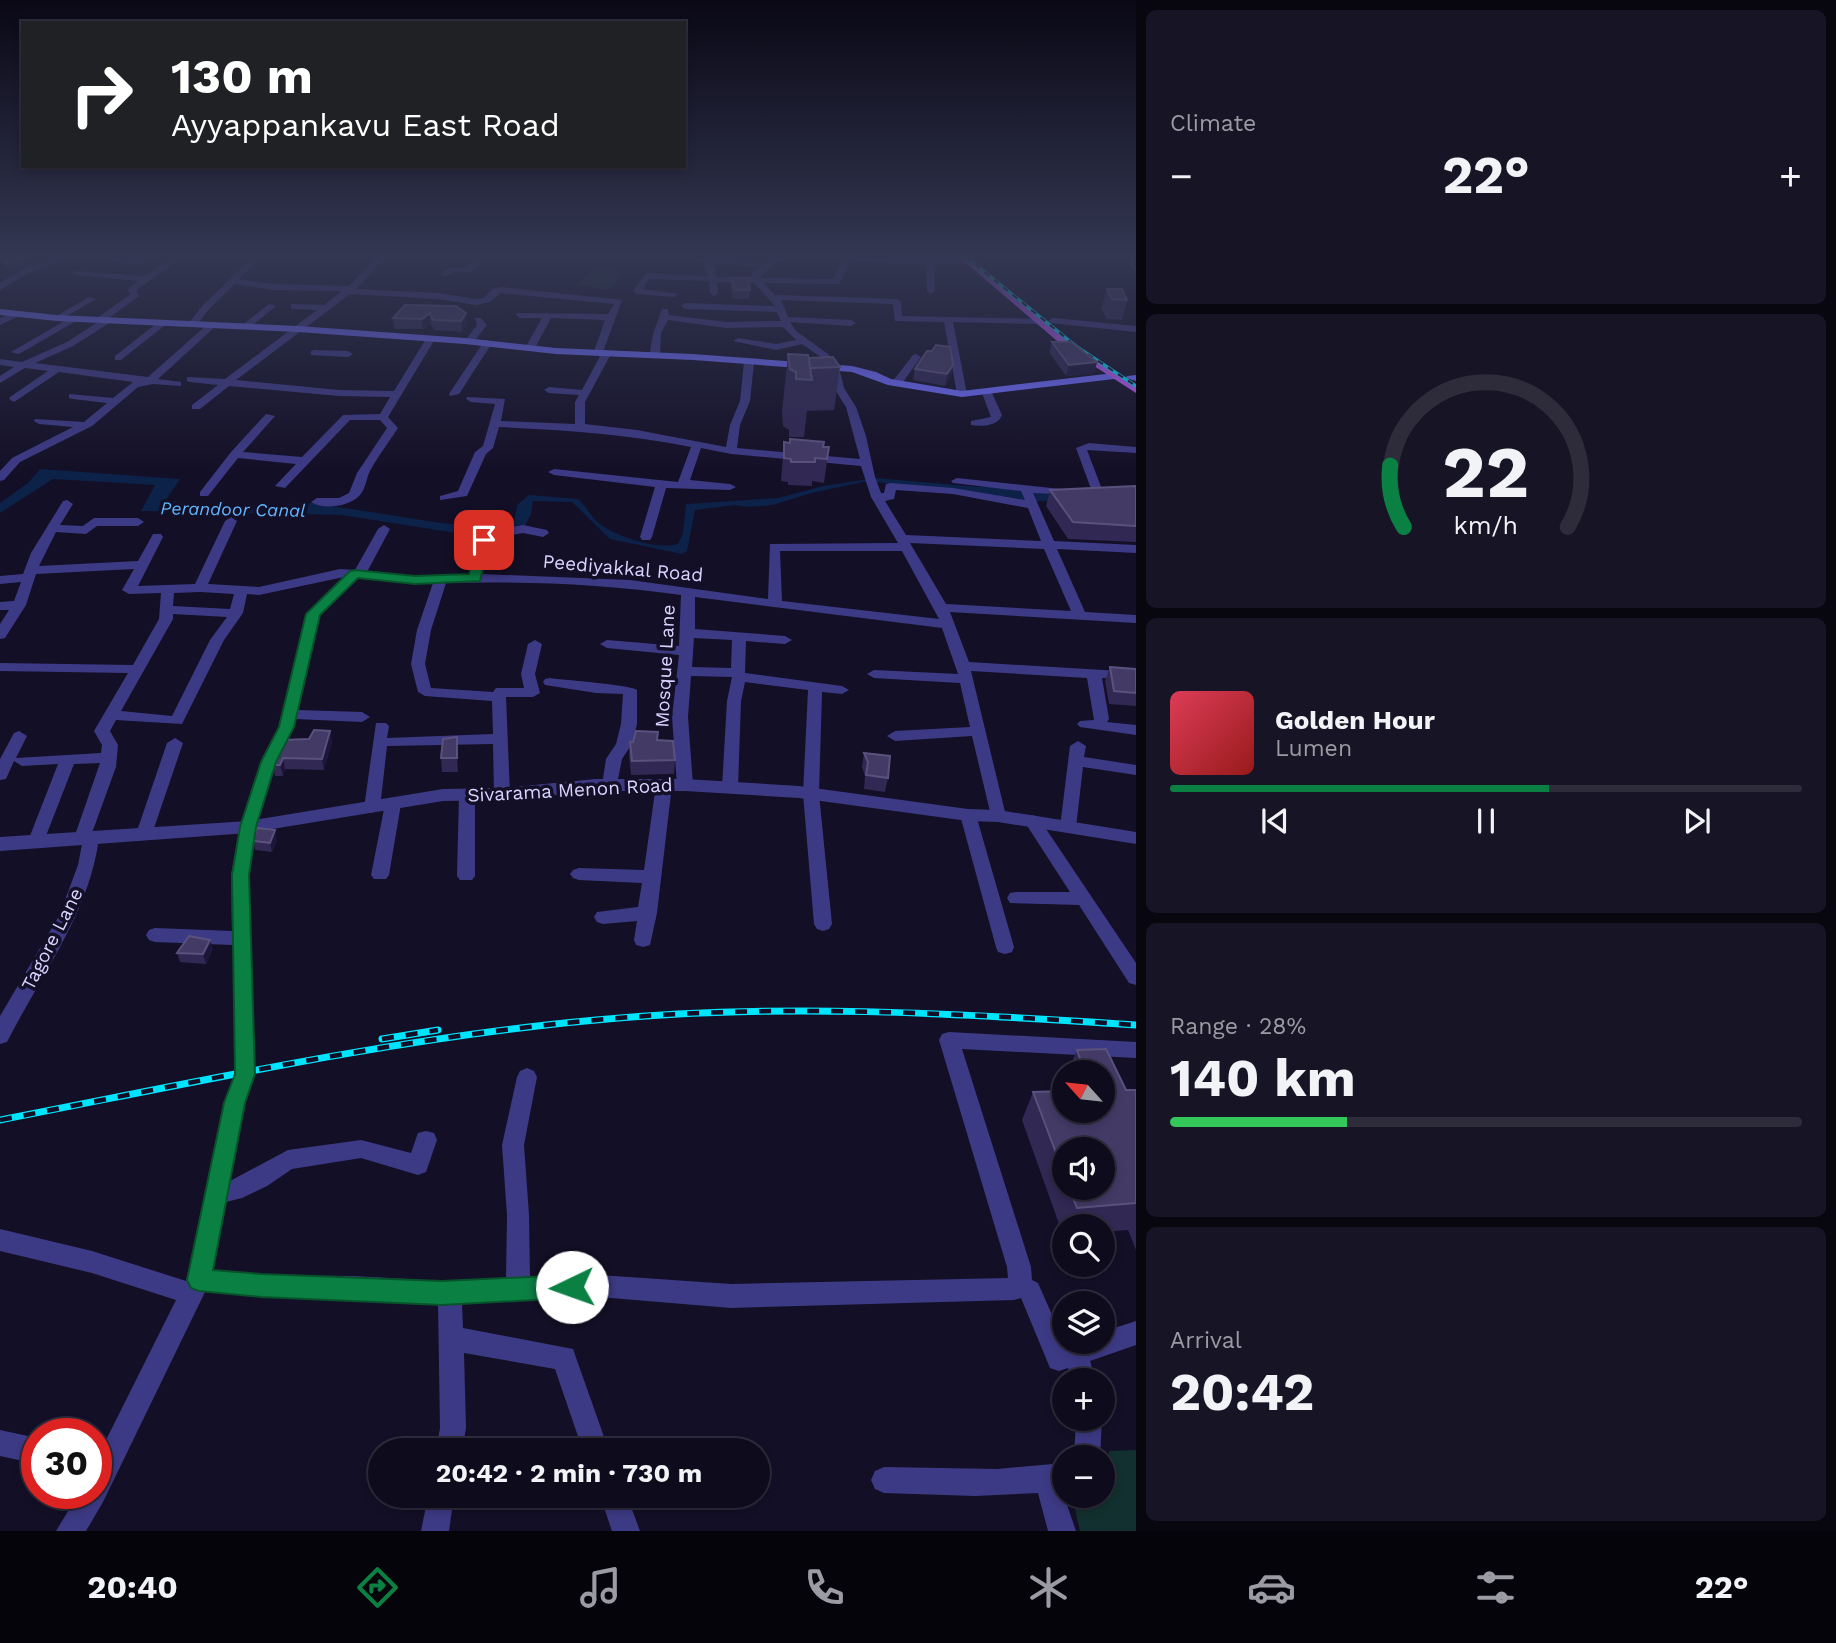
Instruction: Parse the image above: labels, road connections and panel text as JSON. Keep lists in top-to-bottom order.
{
  "streets": {
    "street": [
      "Peediyakkal Road",
      "Mosque Lane",
      "Sivarama Menon Road",
      "Tagore Lane"
    ]
  },
  "crossings": [
    ["Peediyakkal Road", "Mosque Lane"],
    ["Mosque Lane", "Sivarama Menon Road"],
    ["Sivarama Menon Road", "Tagore Lane"]
  ],
  "water": ["Perandoor Canal"],
  "north": "top left",
  "page": {
    "tile": [
      "Climate",
      ["Range · 28%", "140 km"],
      ["Arrival", "20:42"]
    ],
    "turn": ["130 m", "Ayyappankavu East Road"],
    "heat": ["−", "22°", "+"],
    "song": ["Golden Hour", "Lumen"],
    "map_buttons": ["+", "−"],
    "limit": "30",
    "trip": "20:42 · 2 min · 730 m",
    "tabs": ["20:40", "22°"],
    "gauge": ["22", "km/h"]
  }
}
